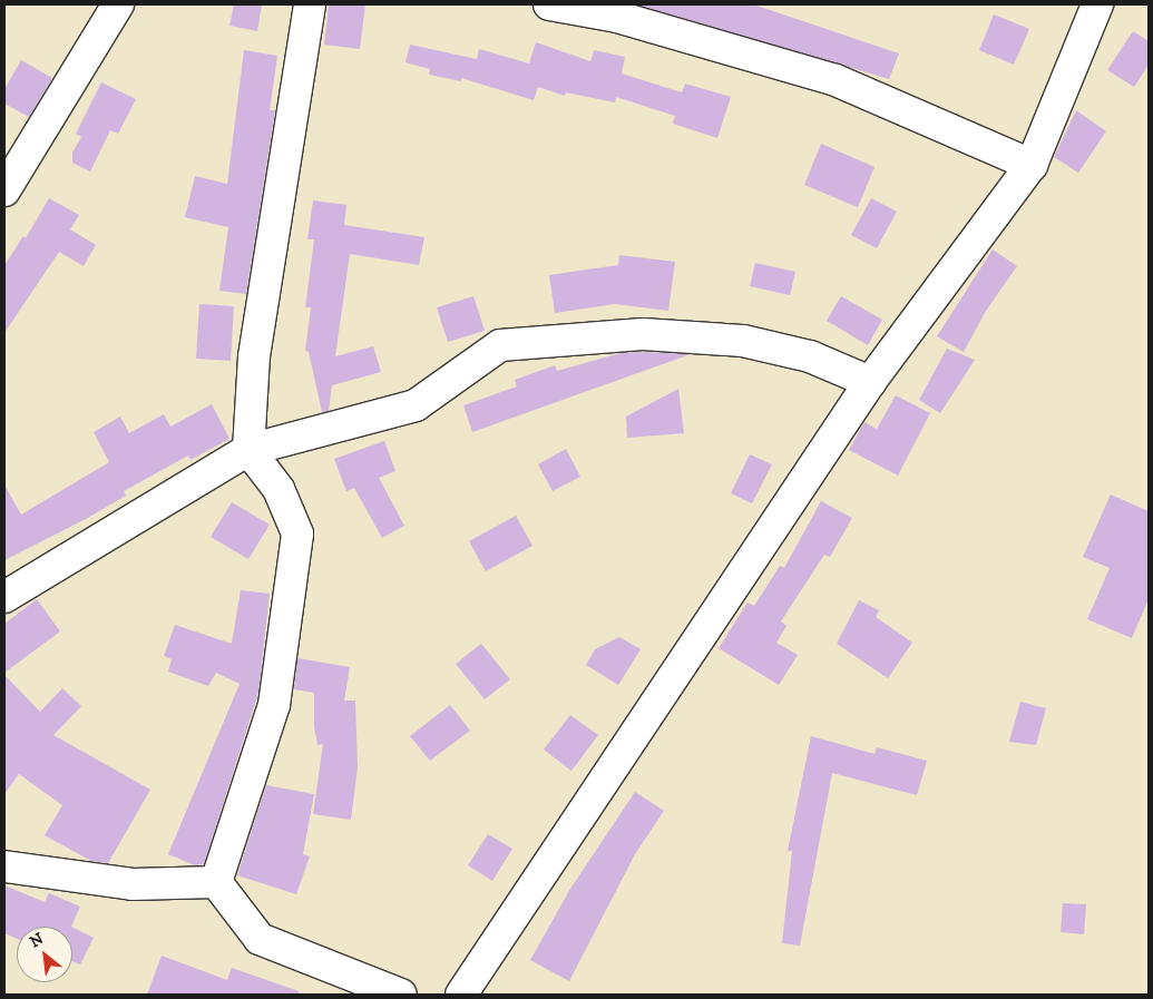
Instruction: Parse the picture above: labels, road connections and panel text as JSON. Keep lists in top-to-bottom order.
{
  "north": "top left"
}
